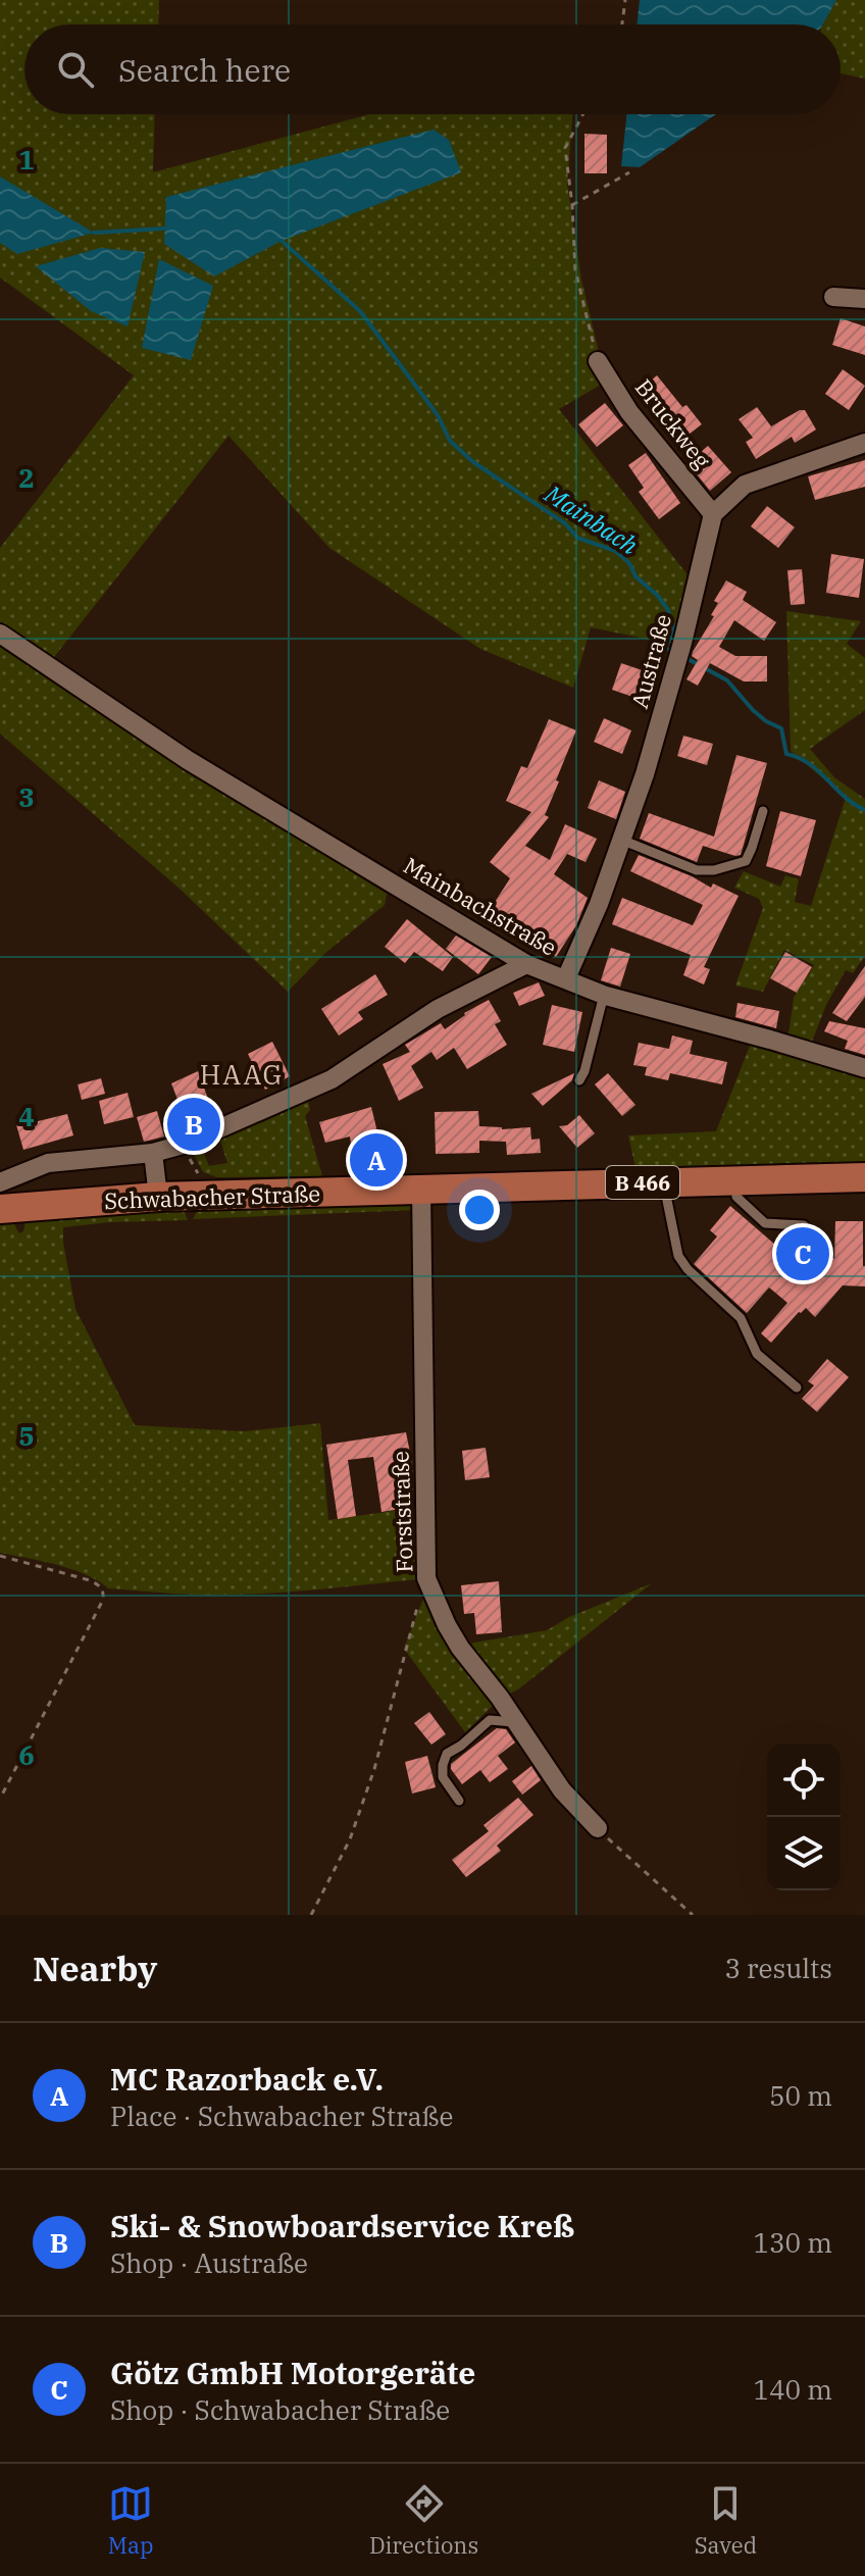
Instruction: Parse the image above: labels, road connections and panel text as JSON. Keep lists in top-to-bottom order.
{
  "streets": {
    "main road": ["B 466", "Schwabacher Straße"],
    "street": [
      "Bruckweg",
      "Austraße",
      "Mainbachstraße",
      "Forststraße"
    ]
  },
  "crossings": [
    ["Bruckweg", "Austraße"],
    ["Austraße", "Mainbachstraße"],
    ["Schwabacher Straße", "Forststraße"]
  ],
  "districts": ["HAAG"],
  "water": ["Mainbach"],
  "page": {
    "search": "Search here",
    "pins": ["B", "A", "C"],
    "heading": ["Nearby", "3 results"],
    "list": [
      {
        "mark": "A",
        "name": "MC Razorback e.V.",
        "note": "Place · Schwabacher Straße",
        "value": "50 m"
      },
      {
        "mark": "B",
        "name": "Ski- & Snowboardservice Kreß",
        "note": "Shop · Austraße",
        "value": "130 m"
      },
      {
        "mark": "C",
        "name": "Götz GmbH Motorgeräte",
        "note": "Shop · Schwabacher Straße",
        "value": "140 m"
      }
    ],
    "nav": ["Map", "Directions", "Saved"]
  },
  "grid": {
    "rows": [
      "1",
      "2",
      "3",
      "4",
      "5",
      "6"
    ]
  }
}
